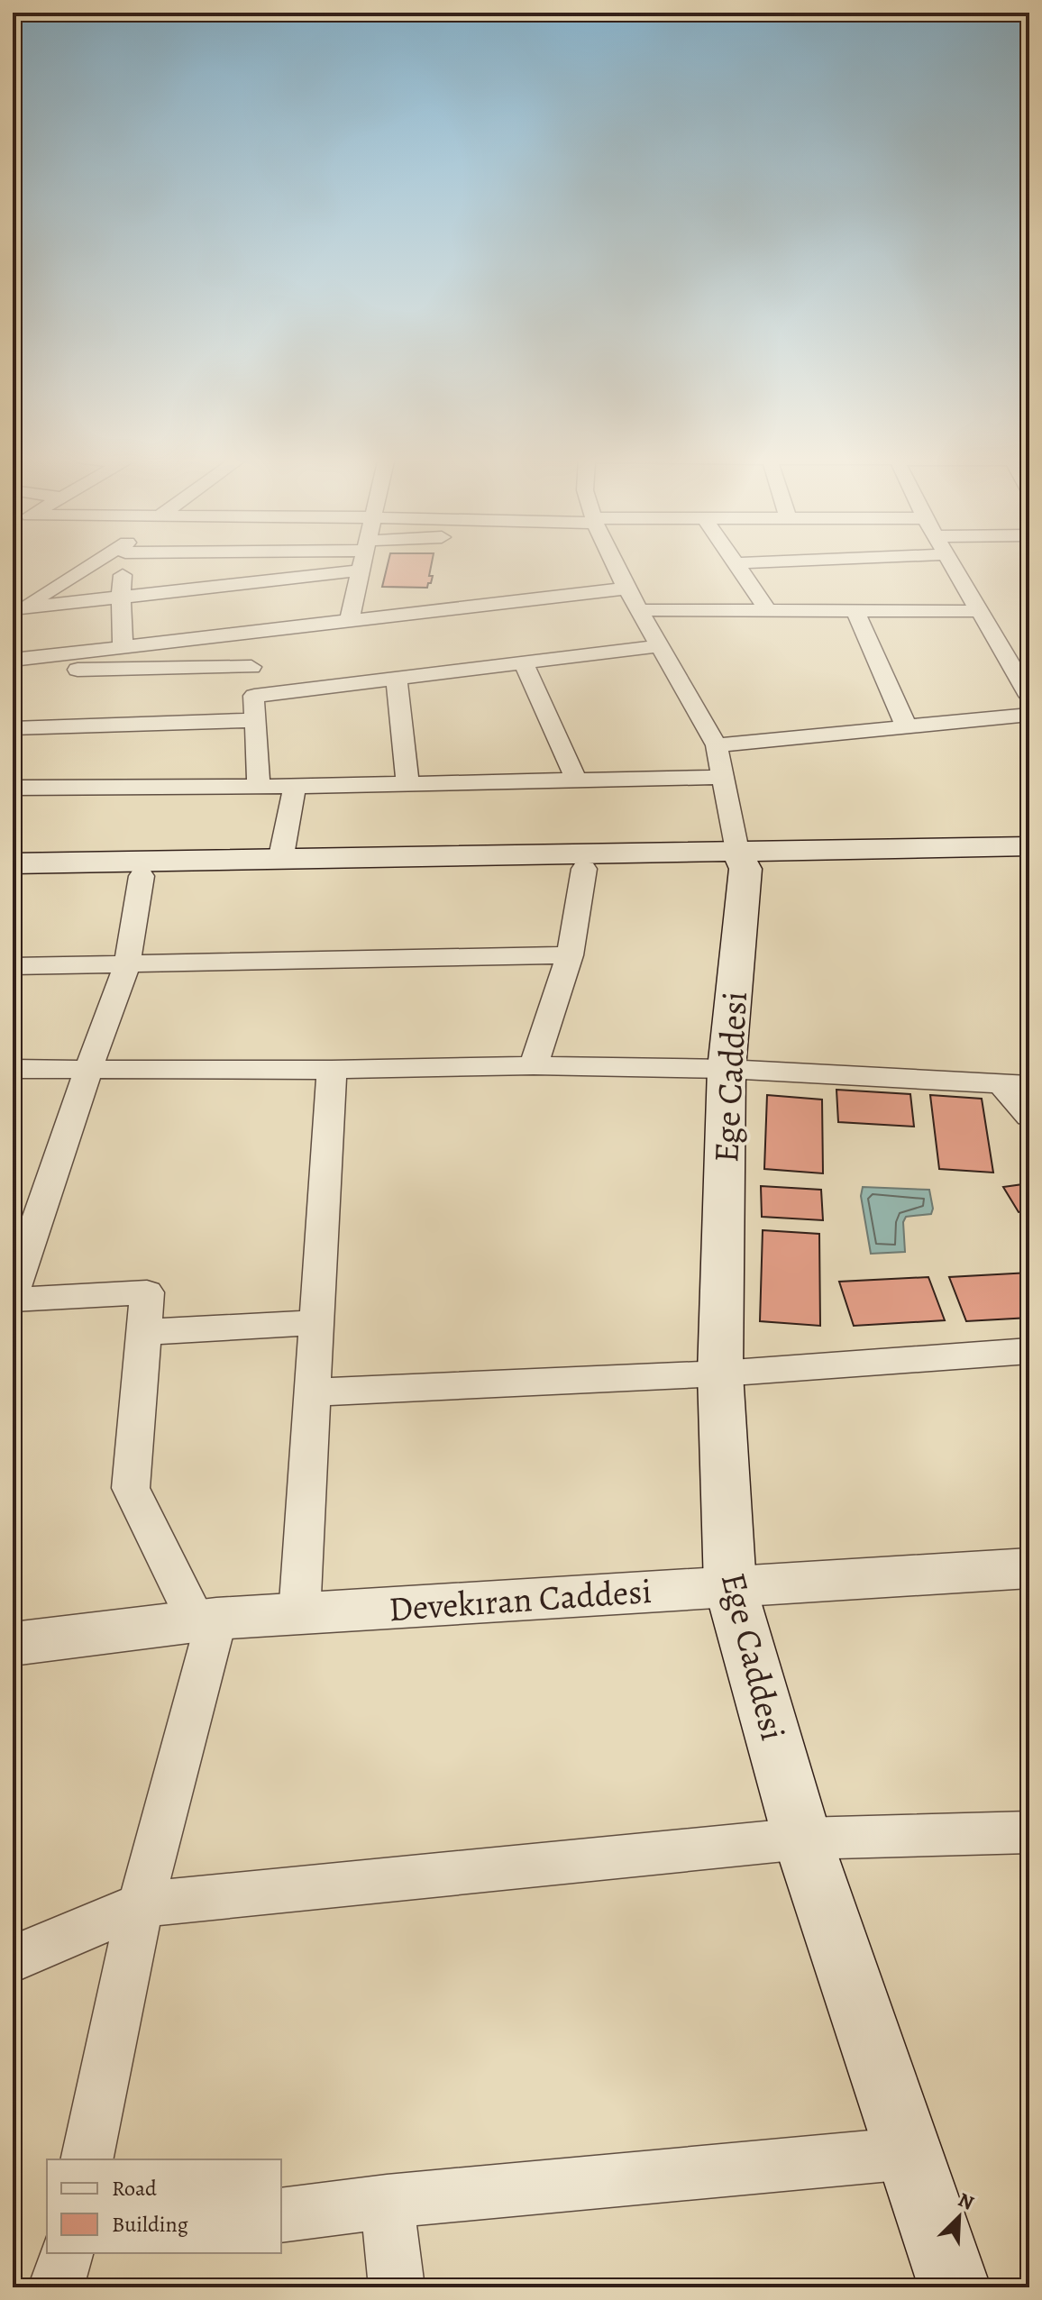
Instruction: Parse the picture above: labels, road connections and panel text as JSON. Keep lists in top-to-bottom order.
{
  "streets": {
    "main road": ["Ege Caddesi"],
    "street": ["Devekıran Caddesi"]
  },
  "crossings": [
    ["Ege Caddesi", "Devekıran Caddesi"]
  ],
  "legend": ["Road", "Building"],
  "north": "top right"
}
